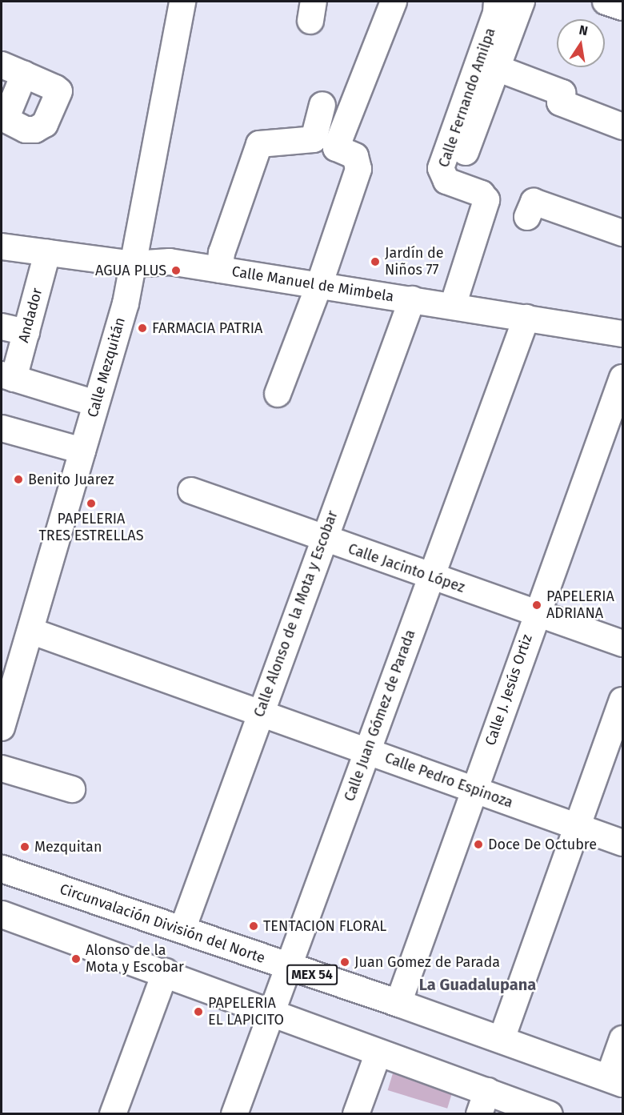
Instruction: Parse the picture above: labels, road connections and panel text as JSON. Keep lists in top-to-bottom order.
{
  "streets": {
    "main road": ["Circunvalación División del Norte", "MEX 54"],
    "street": [
      "Calle Fernando Amilpa",
      "Calle Manuel de Mimbela",
      "Andador",
      "Calle Mezquitán",
      "Calle Jacinto López",
      "Calle Alonso de la Mota y Escobar",
      "Calle J. Jesús Ortiz",
      "Calle Juan Gómez de Parada",
      "Calle Pedro Espinoza"
    ]
  },
  "crossings": [
    ["Calle Fernando Amilpa", "Calle Manuel de Mimbela"],
    ["Calle Manuel de Mimbela", "Andador"],
    ["Calle Manuel de Mimbela", "Calle Mezquitán"],
    ["Calle Manuel de Mimbela", "Calle Alonso de la Mota y Escobar"],
    ["Calle Manuel de Mimbela", "Calle Juan Gómez de Parada"],
    ["Calle Mezquitán", "Calle Pedro Espinoza"],
    ["Calle Jacinto López", "Calle Alonso de la Mota y Escobar"],
    ["Calle Jacinto López", "Calle J. Jesús Ortiz"],
    ["Calle Jacinto López", "Calle Juan Gómez de Parada"],
    ["Calle Alonso de la Mota y Escobar", "Calle Pedro Espinoza"],
    ["Calle Alonso de la Mota y Escobar", "Circunvalación División del Norte"],
    ["Calle J. Jesús Ortiz", "Calle Pedro Espinoza"],
    ["Calle J. Jesús Ortiz", "Circunvalación División del Norte"],
    ["Calle Juan Gómez de Parada", "Calle Pedro Espinoza"],
    ["Calle Juan Gómez de Parada", "Circunvalación División del Norte"]
  ],
  "districts": ["La Guadalupana"],
  "places": [
    "Jardín de Niños 77",
    "AGUA PLUS",
    "FARMACIA PATRIA",
    "Benito Juarez",
    "PAPELERIA TRES ESTRELLAS",
    "PAPELERIA ADRIANA",
    "Doce De Octubre",
    "Mezquitan",
    "TENTACION FLORAL",
    "Alonso de la Mota y Escobar",
    "Juan Gomez de Parada",
    "PAPELERIA EL LAPICITO"
  ],
  "north": "top"
}
